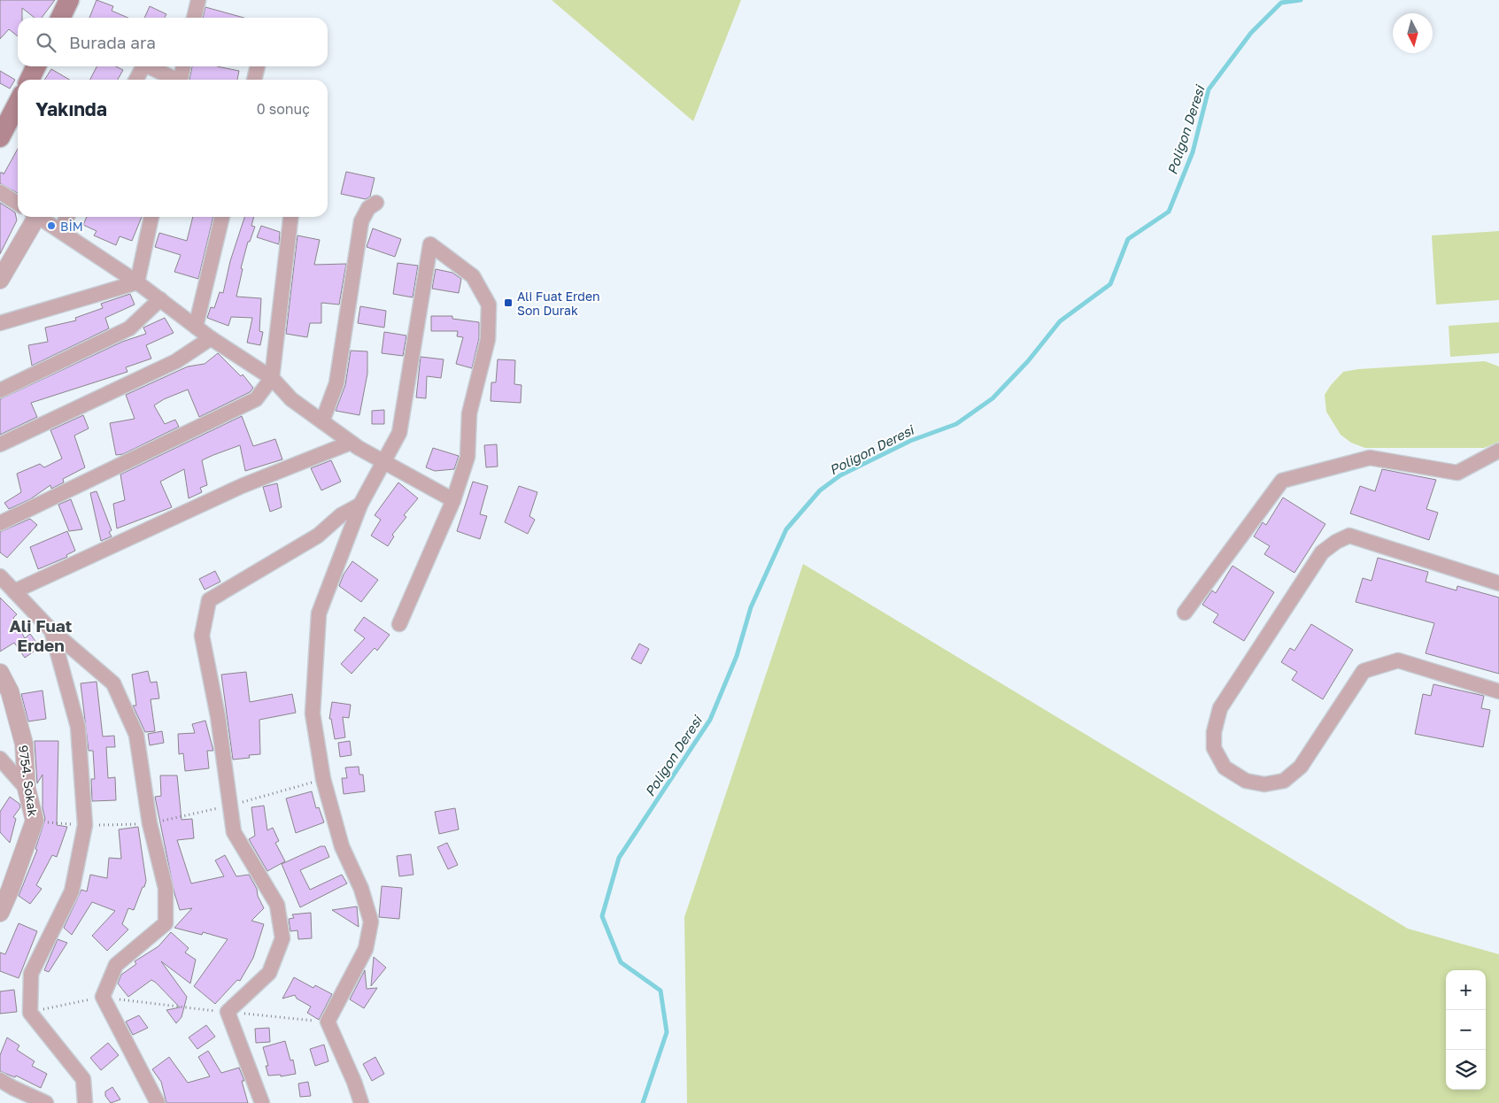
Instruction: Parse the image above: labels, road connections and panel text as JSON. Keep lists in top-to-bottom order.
{
  "streets": {
    "street": ["9754. Sokak"]
  },
  "districts": ["Ali Fuat Erden"],
  "water": ["Poligon Deresi"],
  "places": {
    "other": ["BİM"],
    "transit": ["Ali Fuat Erden Son Durak"]
  },
  "north": "bottom",
  "page": {
    "search": "Burada ara",
    "heading": ["Yakında", "0 sonuç"],
    "map_buttons": ["+", "−"]
  }
}
